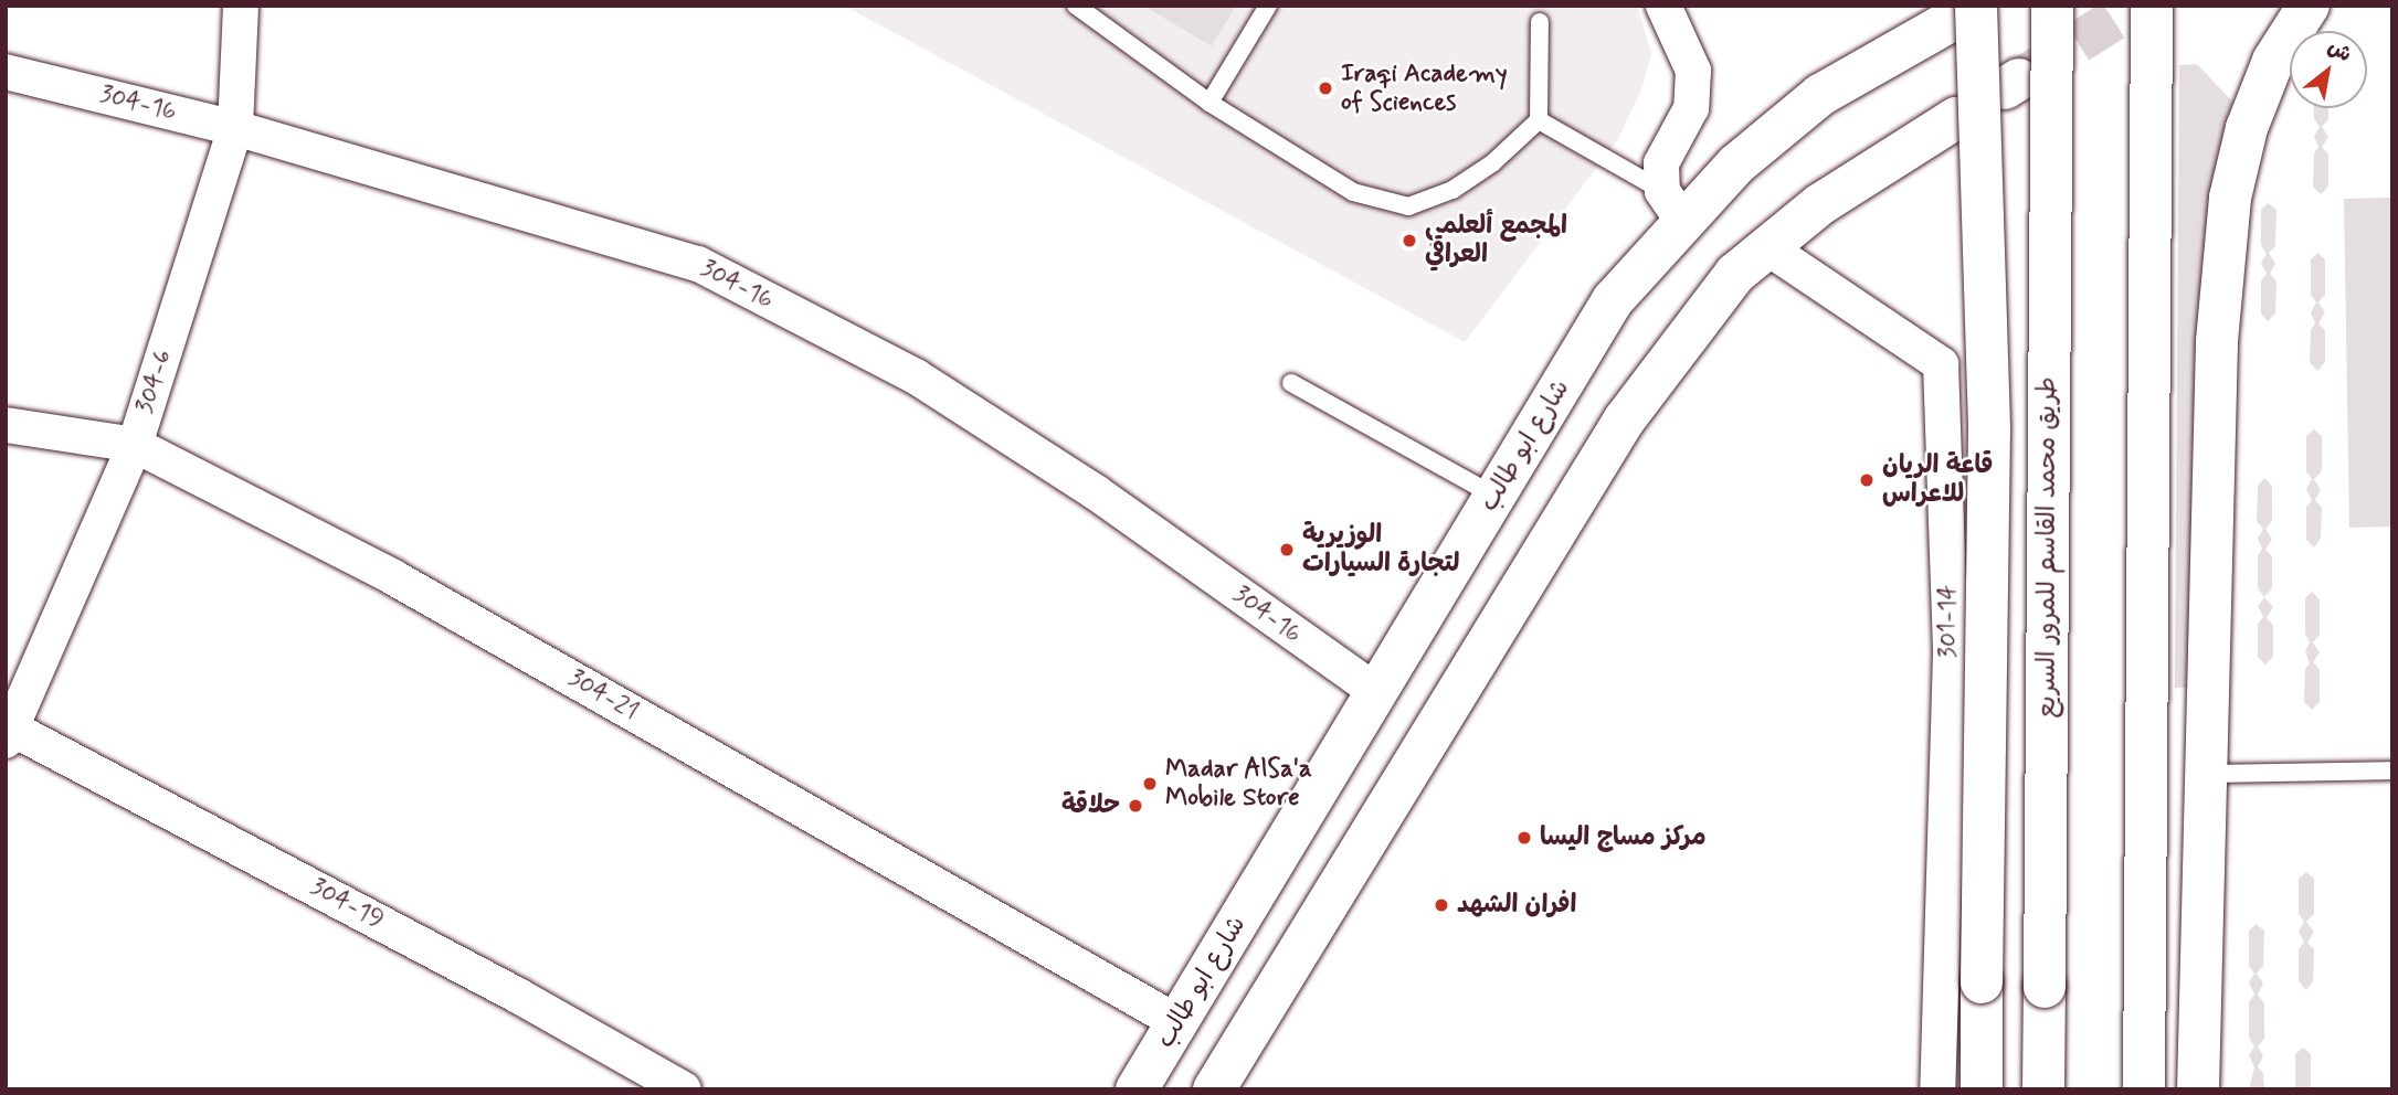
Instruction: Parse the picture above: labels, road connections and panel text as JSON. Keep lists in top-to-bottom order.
{
  "streets": {
    "main road": ["شارع ابو طالب", "طريق محمد القاسم للمرور السريع"],
    "street": [
      "304-16",
      "304-6",
      "301-14",
      "304-21",
      "304-19"
    ]
  },
  "crossings": [
    ["304-16", "304-6"],
    ["304-16", "شارع ابو طالب"],
    ["304-6", "304-21"],
    ["304-6", "304-19"],
    ["شارع ابو طالب", "304-21"]
  ],
  "places": [
    "Iraqi Academy of Sciences",
    "المجمع ألعلمي العراقي",
    "قاعة الريان للاعراس",
    "الوزيرية لتجارة السيارات",
    "Madar AlSa'a Mobile Store",
    "حلاقة",
    "مركز مساج اليسا",
    "افران الشهد"
  ],
  "north": "top right"
}
